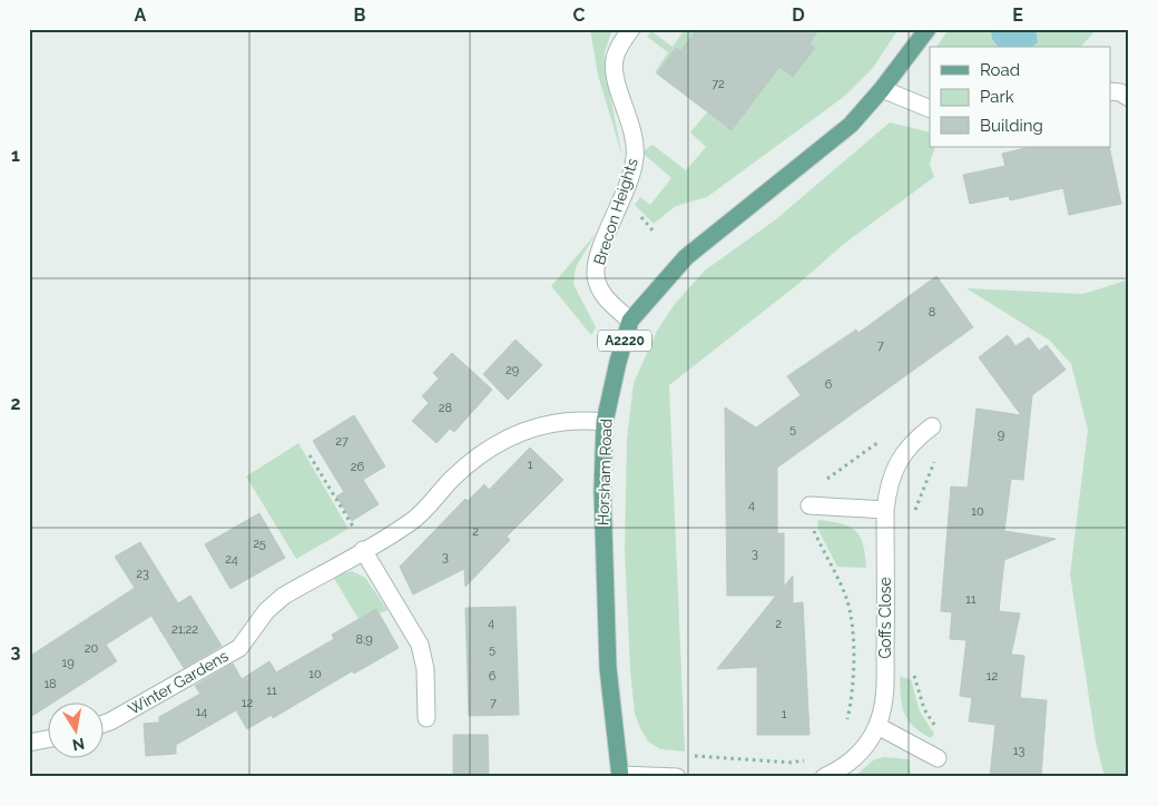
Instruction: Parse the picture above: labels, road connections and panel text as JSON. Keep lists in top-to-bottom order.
{
  "streets": {
    "main road": ["A2220", "Horsham Road"],
    "street": ["Brecon Heights", "Goffs Close", "Winter Gardens"]
  },
  "crossings": [
    ["Brecon Heights", "Horsham Road"],
    ["Horsham Road", "Winter Gardens"]
  ],
  "house_numbers": [
    "72",
    "8",
    "7",
    "29",
    "6",
    "28",
    "5",
    "9",
    "27",
    "1",
    "26",
    "4",
    "10",
    "2",
    "25",
    "3",
    "3",
    "24",
    "23",
    "11",
    "4",
    "2",
    "21;22",
    "8;9",
    "20",
    "5",
    "19",
    "10",
    "6",
    "12",
    "18",
    "11",
    "12",
    "7",
    "14",
    "1",
    "13"
  ],
  "legend": ["Road", "Park", "Building"],
  "north": "bottom",
  "grid": {
    "columns": [
      "A",
      "B",
      "C",
      "D",
      "E"
    ],
    "rows": ["1", "2", "3"]
  }
}
